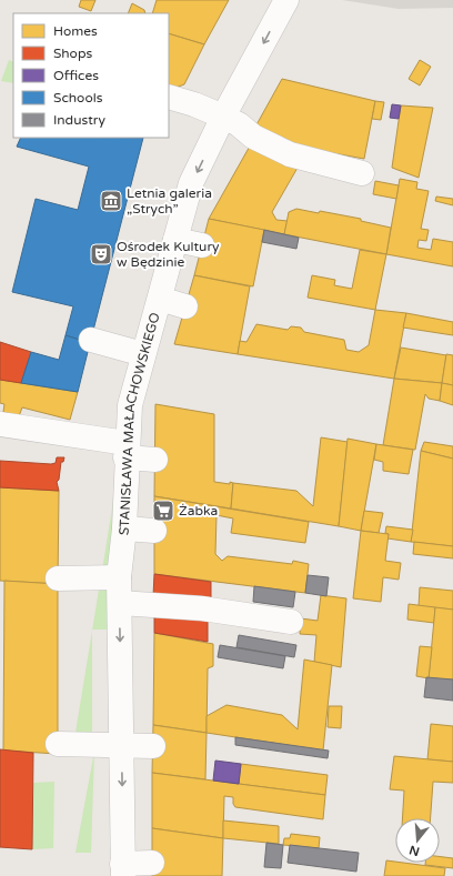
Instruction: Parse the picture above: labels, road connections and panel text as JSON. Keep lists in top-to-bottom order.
{
  "streets": {
    "street": ["STANISŁAWA MAŁACHOWSKIEGO"]
  },
  "one_way": ["STANISŁAWA MAŁACHOWSKIEGO"],
  "places": {
    "museum": ["Letnia galeria „Strych”"],
    "theatre": ["Ośrodek Kultury w Będzinie"],
    "supermarket": ["Żabka"]
  },
  "legend": [
    "Homes",
    "Shops",
    "Offices",
    "Schools",
    "Industry"
  ],
  "north": "bottom"
}
